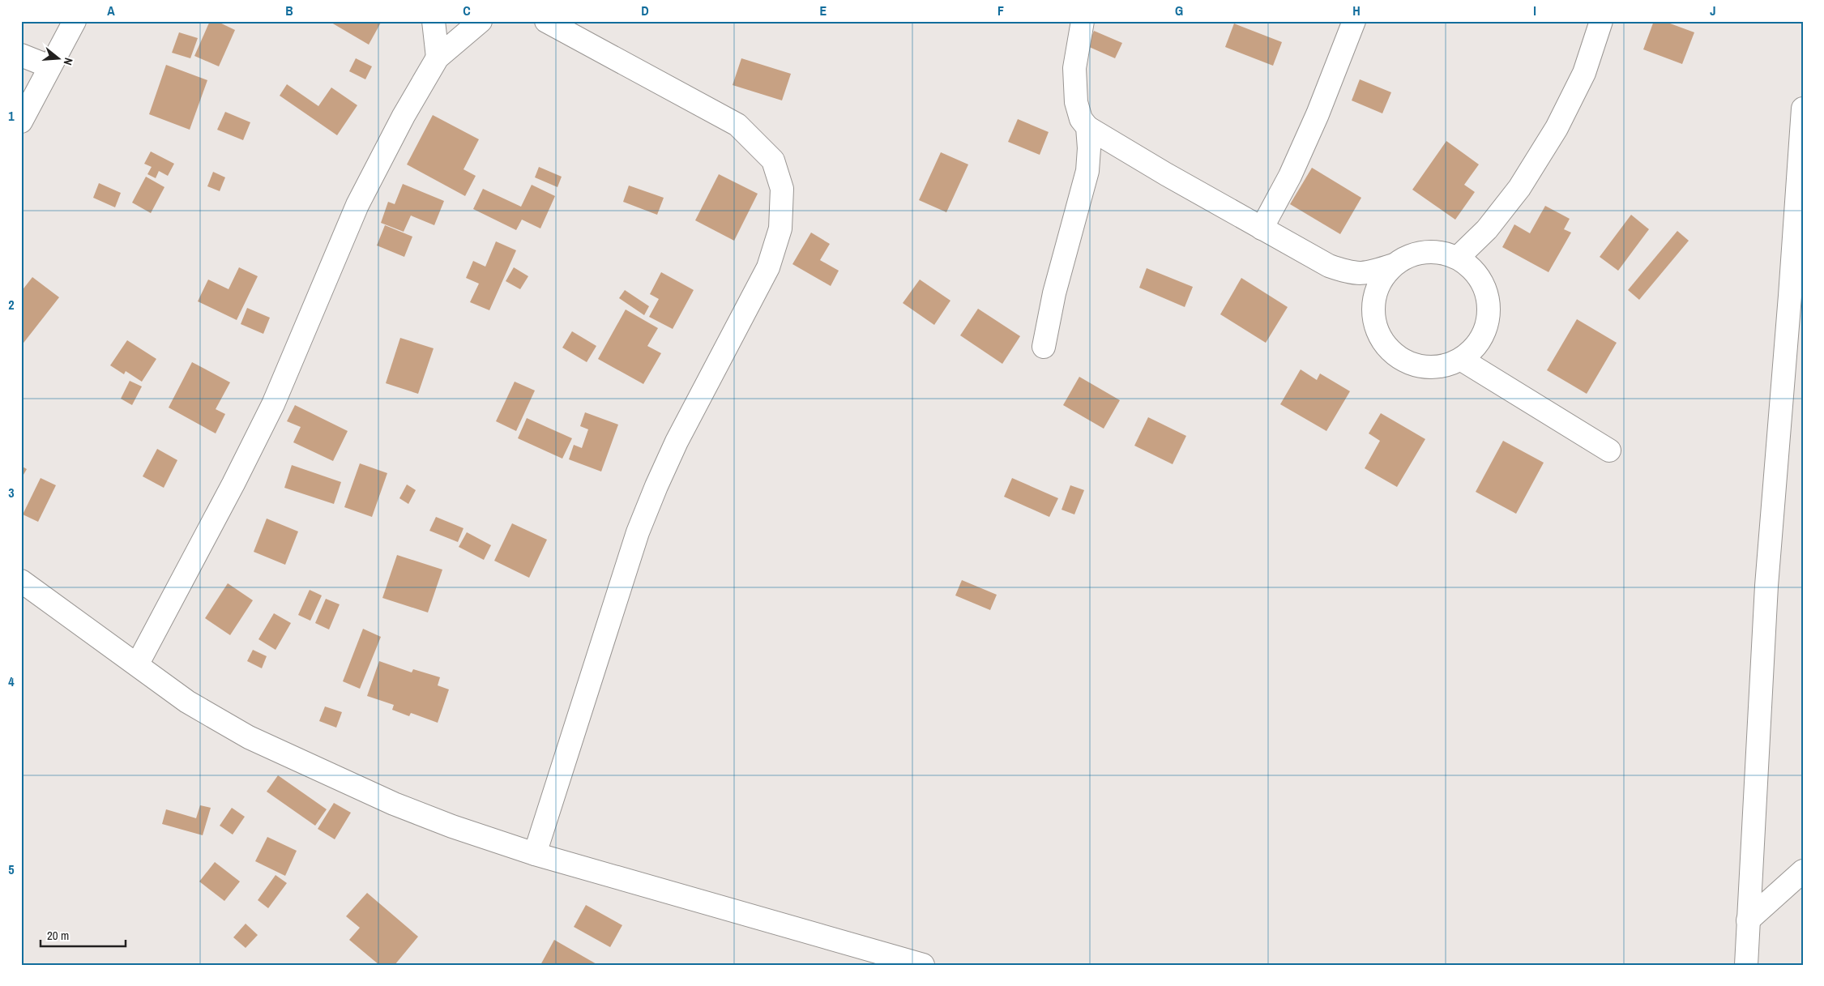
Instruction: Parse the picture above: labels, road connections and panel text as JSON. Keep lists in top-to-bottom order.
{
  "scale_bar": "20 m",
  "north": "right",
  "grid": {
    "columns": [
      "A",
      "B",
      "C",
      "D",
      "E",
      "F",
      "G",
      "H",
      "I",
      "J"
    ],
    "rows": [
      "1",
      "2",
      "3",
      "4",
      "5"
    ]
  }
}
